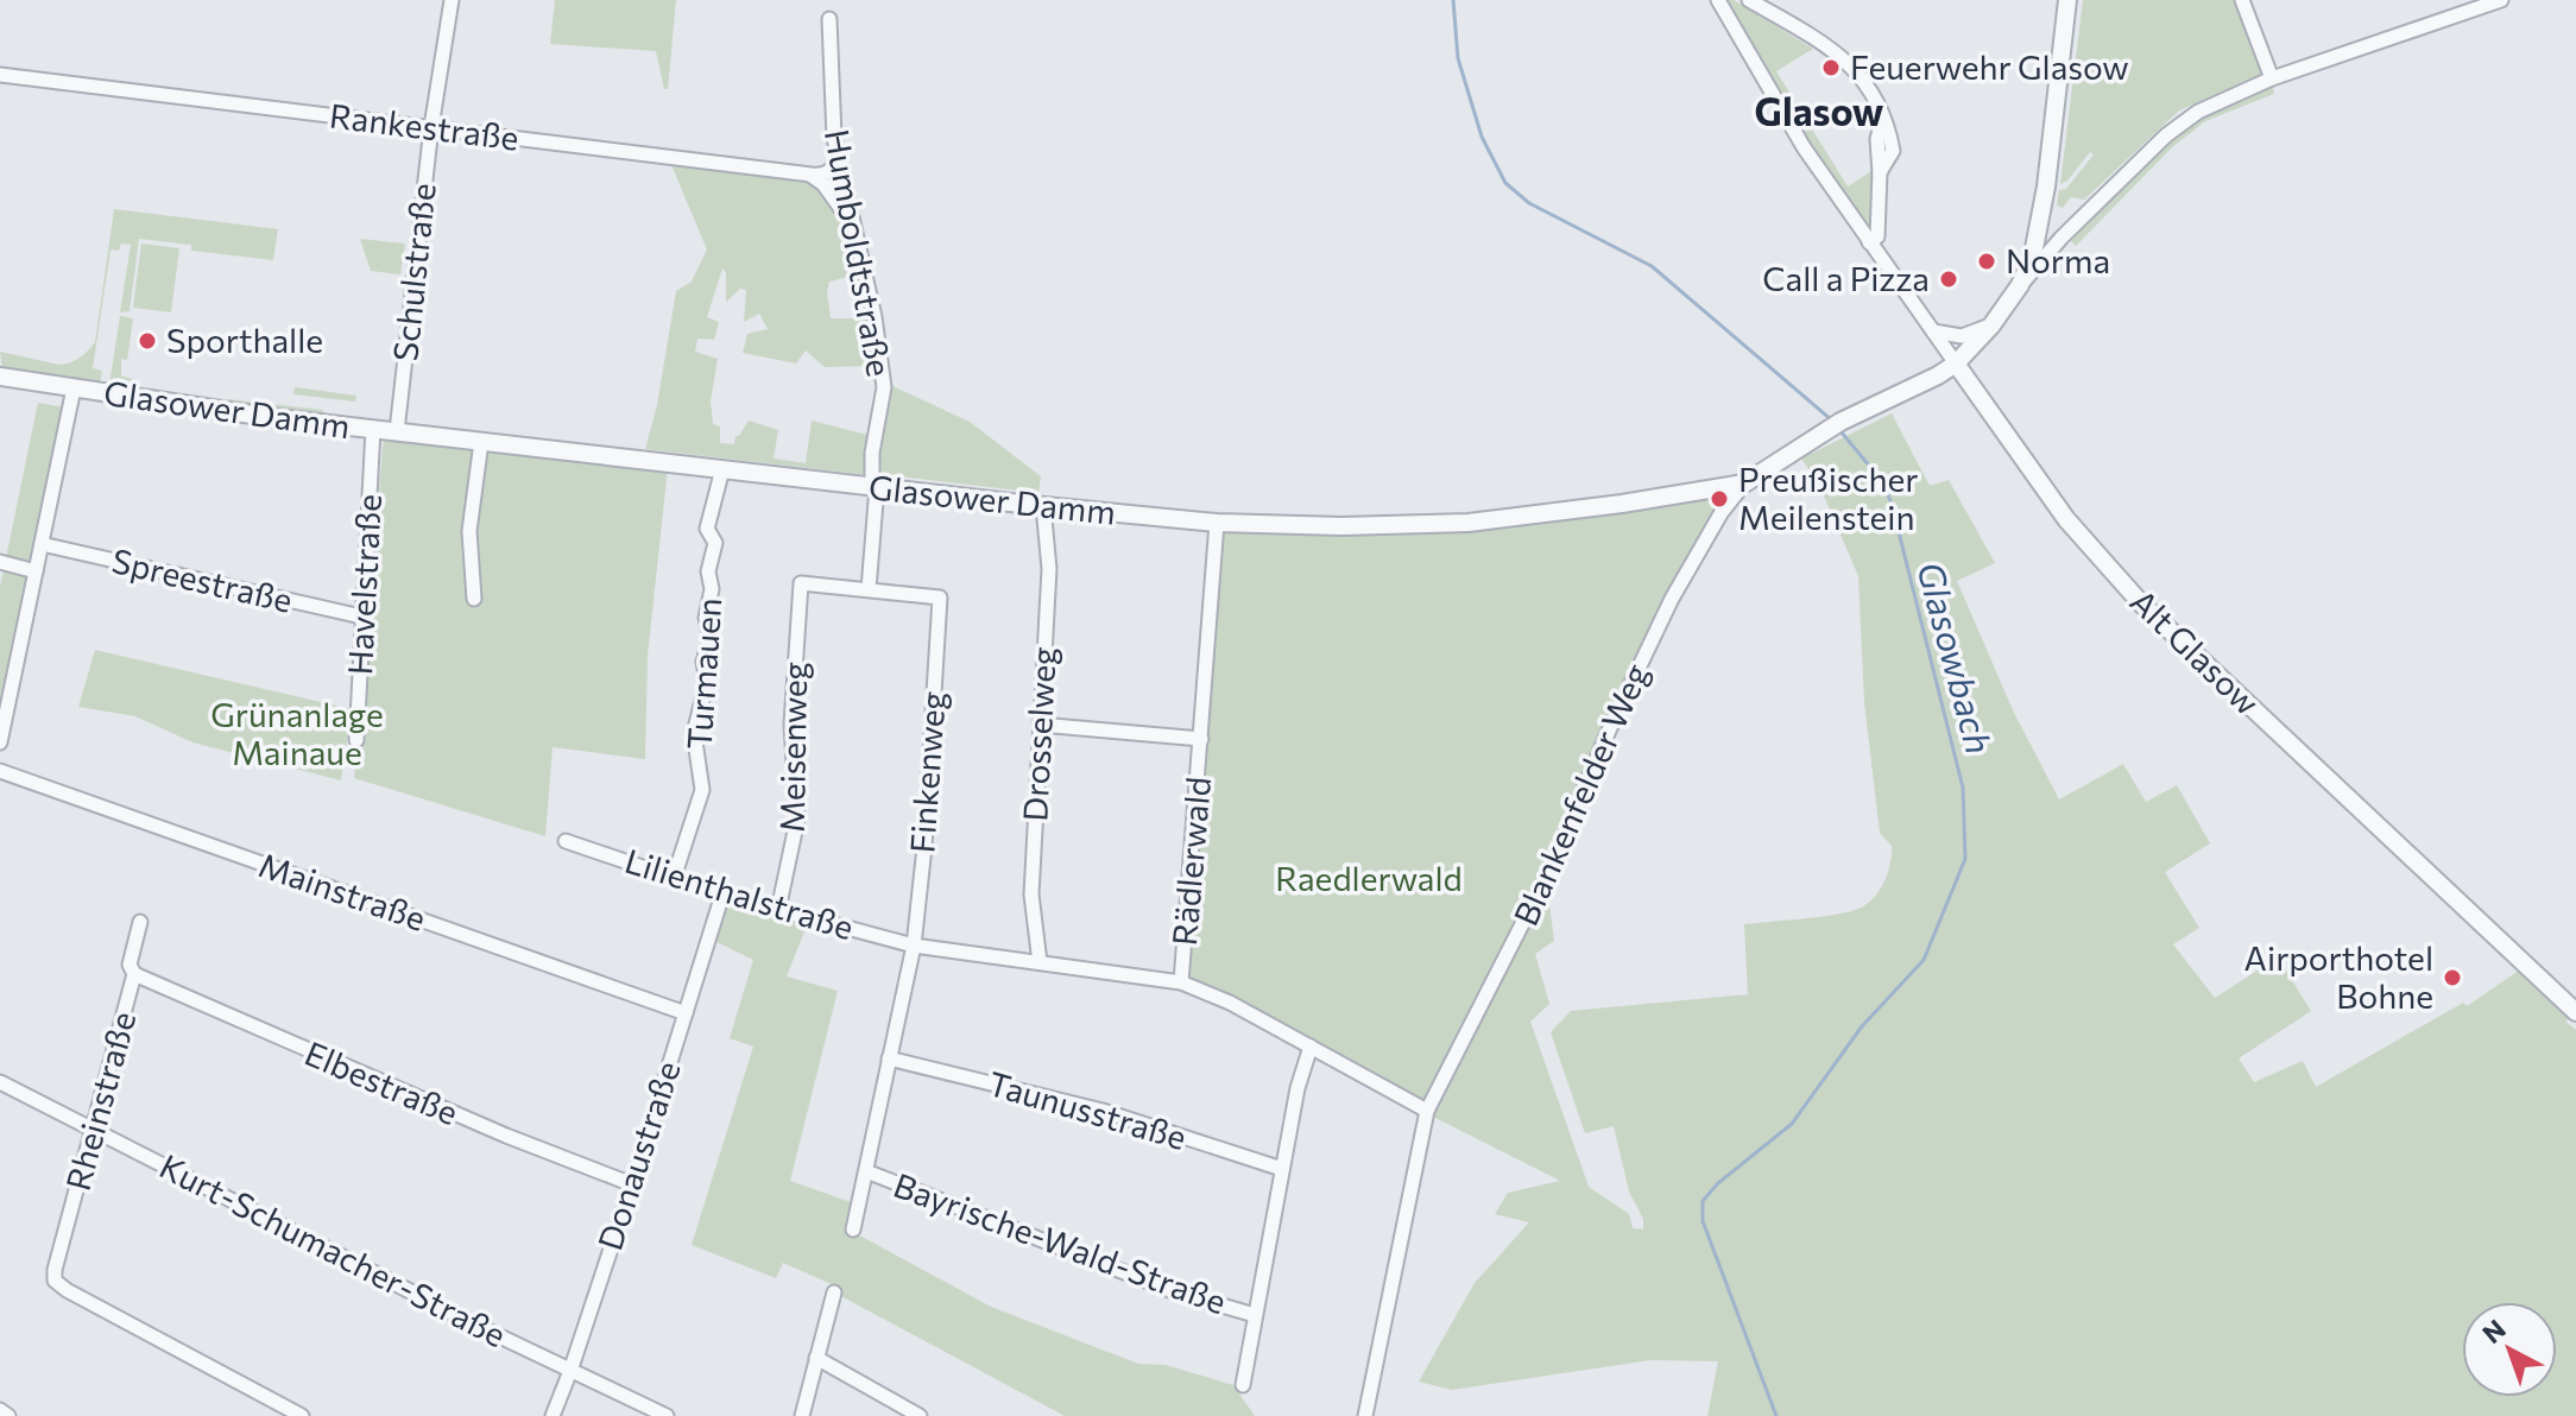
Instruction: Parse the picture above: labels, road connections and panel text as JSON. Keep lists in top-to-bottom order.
{
  "streets": {
    "street": [
      "Rankestraße",
      "Humboldtstraße",
      "Schulstraße",
      "Glasower Damm",
      "Spreestraße",
      "Havelstraße",
      "Alt Glasow",
      "Turmauen",
      "Drosselweg",
      "Meisenweg",
      "Finkenweg",
      "Blankenfelder Weg",
      "Rädlerwald",
      "Mainstraße",
      "Lilienthalstraße",
      "Elbestraße",
      "Rheinstraße",
      "Taunusstraße",
      "Donaustraße",
      "Bayrische-Wald-Straße",
      "Kurt-Schumacher-Straße"
    ]
  },
  "crossings": [
    ["Rankestraße", "Schulstraße"],
    ["Humboldtstraße", "Glasower Damm"],
    ["Humboldtstraße", "Meisenweg"],
    ["Humboldtstraße", "Finkenweg"],
    ["Schulstraße", "Glasower Damm"],
    ["Glasower Damm", "Havelstraße"],
    ["Glasower Damm", "Alt Glasow"],
    ["Glasower Damm", "Turmauen"],
    ["Glasower Damm", "Drosselweg"],
    ["Glasower Damm", "Blankenfelder Weg"],
    ["Glasower Damm", "Rädlerwald"],
    ["Spreestraße", "Havelstraße"],
    ["Turmauen", "Lilienthalstraße"],
    ["Drosselweg", "Rädlerwald"],
    ["Drosselweg", "Lilienthalstraße"],
    ["Meisenweg", "Finkenweg"],
    ["Meisenweg", "Lilienthalstraße"],
    ["Finkenweg", "Lilienthalstraße"],
    ["Finkenweg", "Taunusstraße"],
    ["Finkenweg", "Bayrische-Wald-Straße"],
    ["Blankenfelder Weg", "Lilienthalstraße"],
    ["Rädlerwald", "Lilienthalstraße"],
    ["Mainstraße", "Donaustraße"],
    ["Lilienthalstraße", "Donaustraße"],
    ["Elbestraße", "Rheinstraße"],
    ["Elbestraße", "Donaustraße"],
    ["Rheinstraße", "Kurt-Schumacher-Straße"],
    ["Donaustraße", "Kurt-Schumacher-Straße"]
  ],
  "districts": ["Glasow"],
  "water": ["Glasowbach"],
  "parks": ["Grünanlage Mainaue", "Raedlerwald"],
  "places": [
    "Feuerwehr Glasow",
    "Norma",
    "Call a Pizza",
    "Sporthalle",
    "Preußischer Meilenstein",
    "Airporthotel Bohne"
  ],
  "north": "top left"
}
